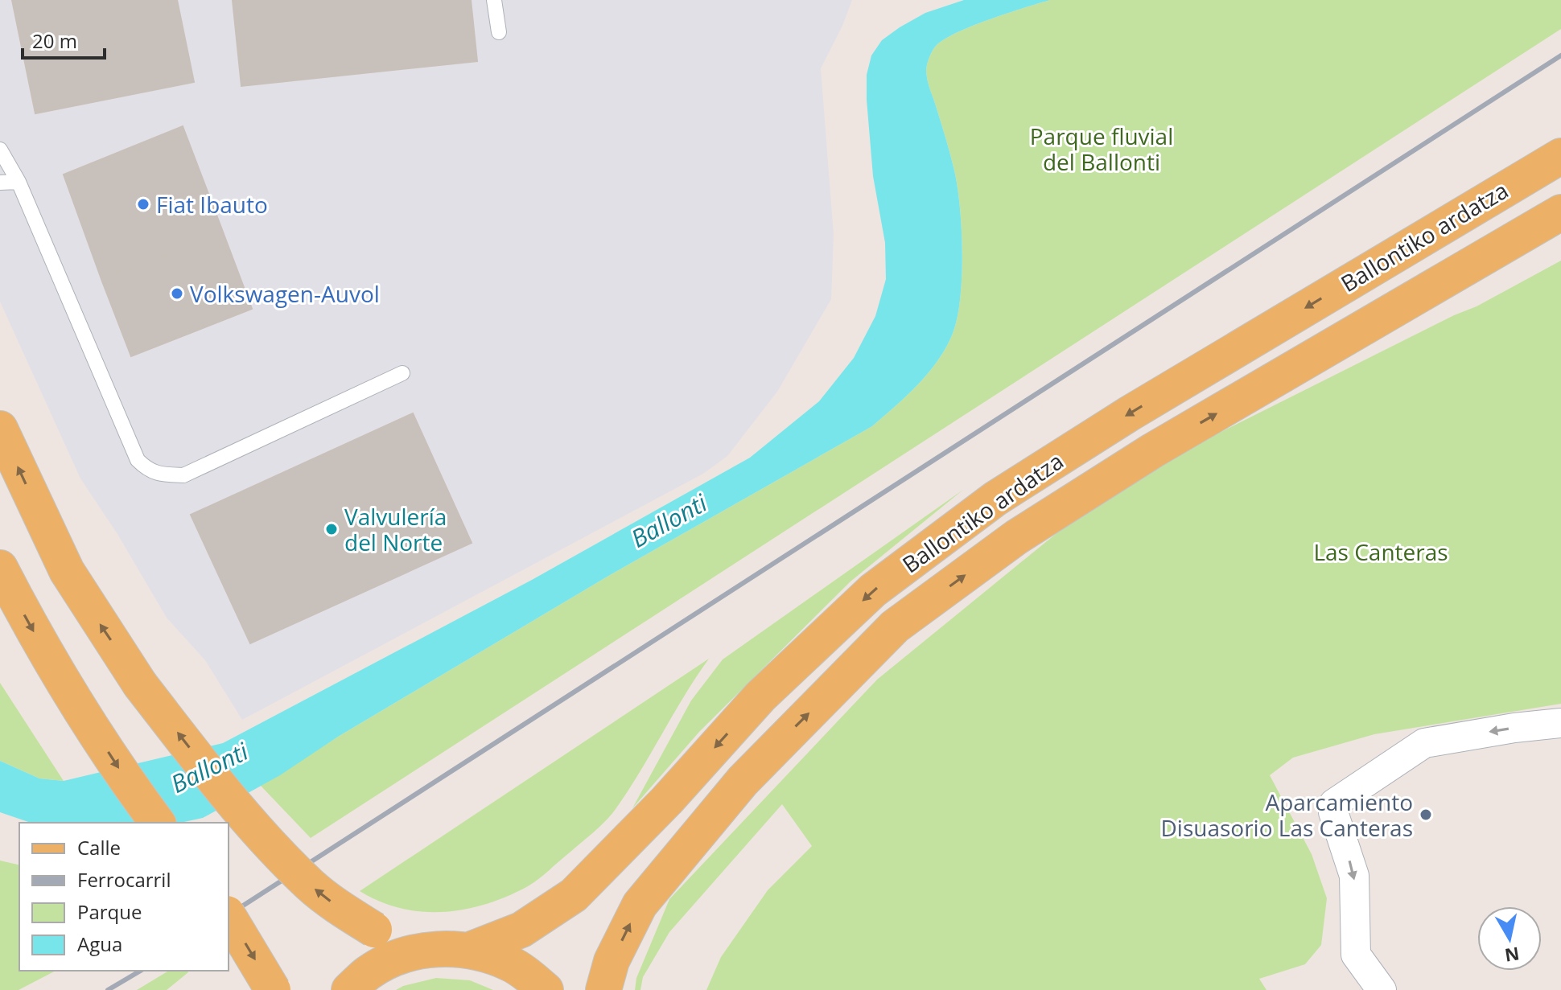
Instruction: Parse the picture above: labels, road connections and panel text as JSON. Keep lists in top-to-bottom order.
{
  "streets": {
    "main road": ["Ballontiko ardatza"]
  },
  "water": ["Ballonti"],
  "parks": ["Parque fluvial del Ballonti", "Las Canteras"],
  "places": [
    "Fiat Ibauto",
    "Volkswagen-Auvol",
    "Valvulería del Norte",
    "Aparcamiento Disuasorio Las Canteras"
  ],
  "legend": [
    "Calle",
    "Ferrocarril",
    "Parque",
    "Agua"
  ],
  "scale_bar": "20 m",
  "north": "bottom"
}
